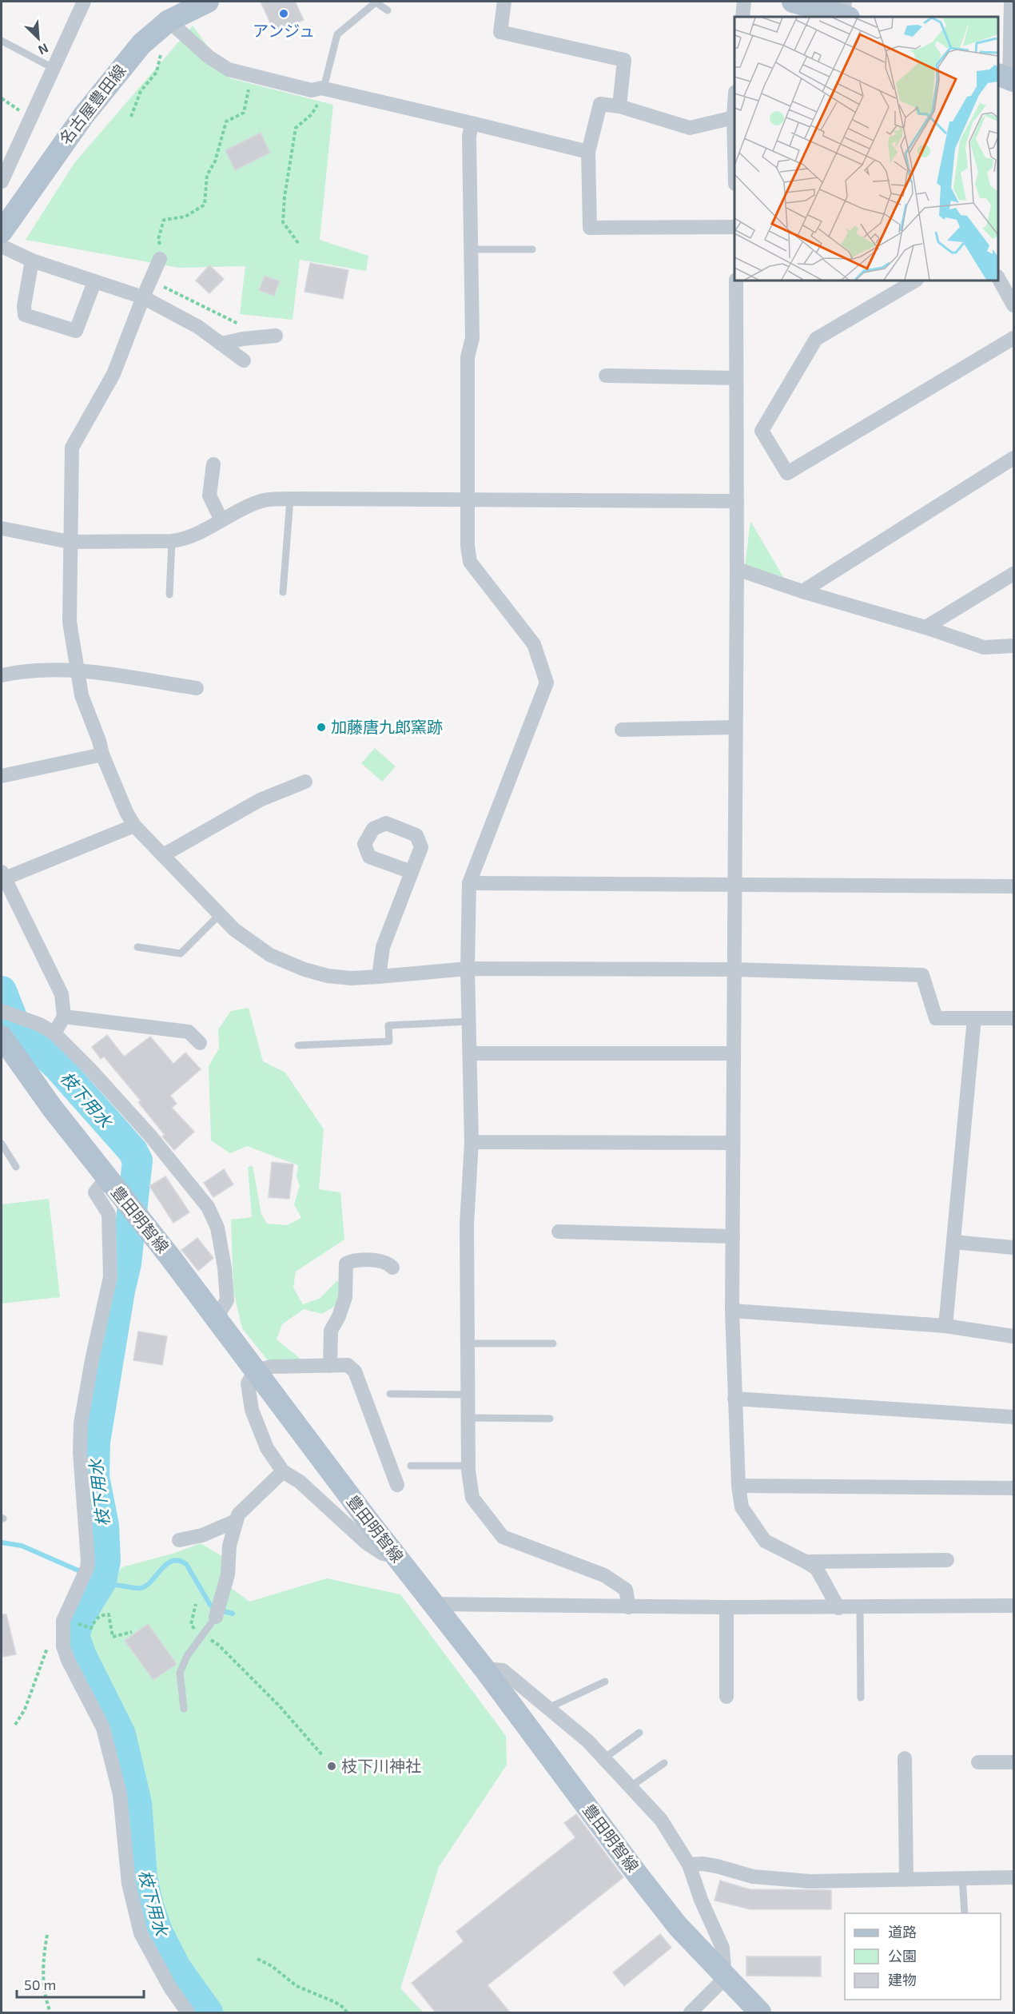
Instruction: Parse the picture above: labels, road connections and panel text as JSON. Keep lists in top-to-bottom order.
{
  "streets": {
    "main road": ["名古屋豊田線", "豊田明智線"]
  },
  "water": ["枝下用水"],
  "places": ["アンジュ", "加藤唐九郎窯跡", "枝下川神社"],
  "legend": ["道路", "公園", "建物"],
  "scale_bar": "50 m",
  "north": "bottom right"
}
